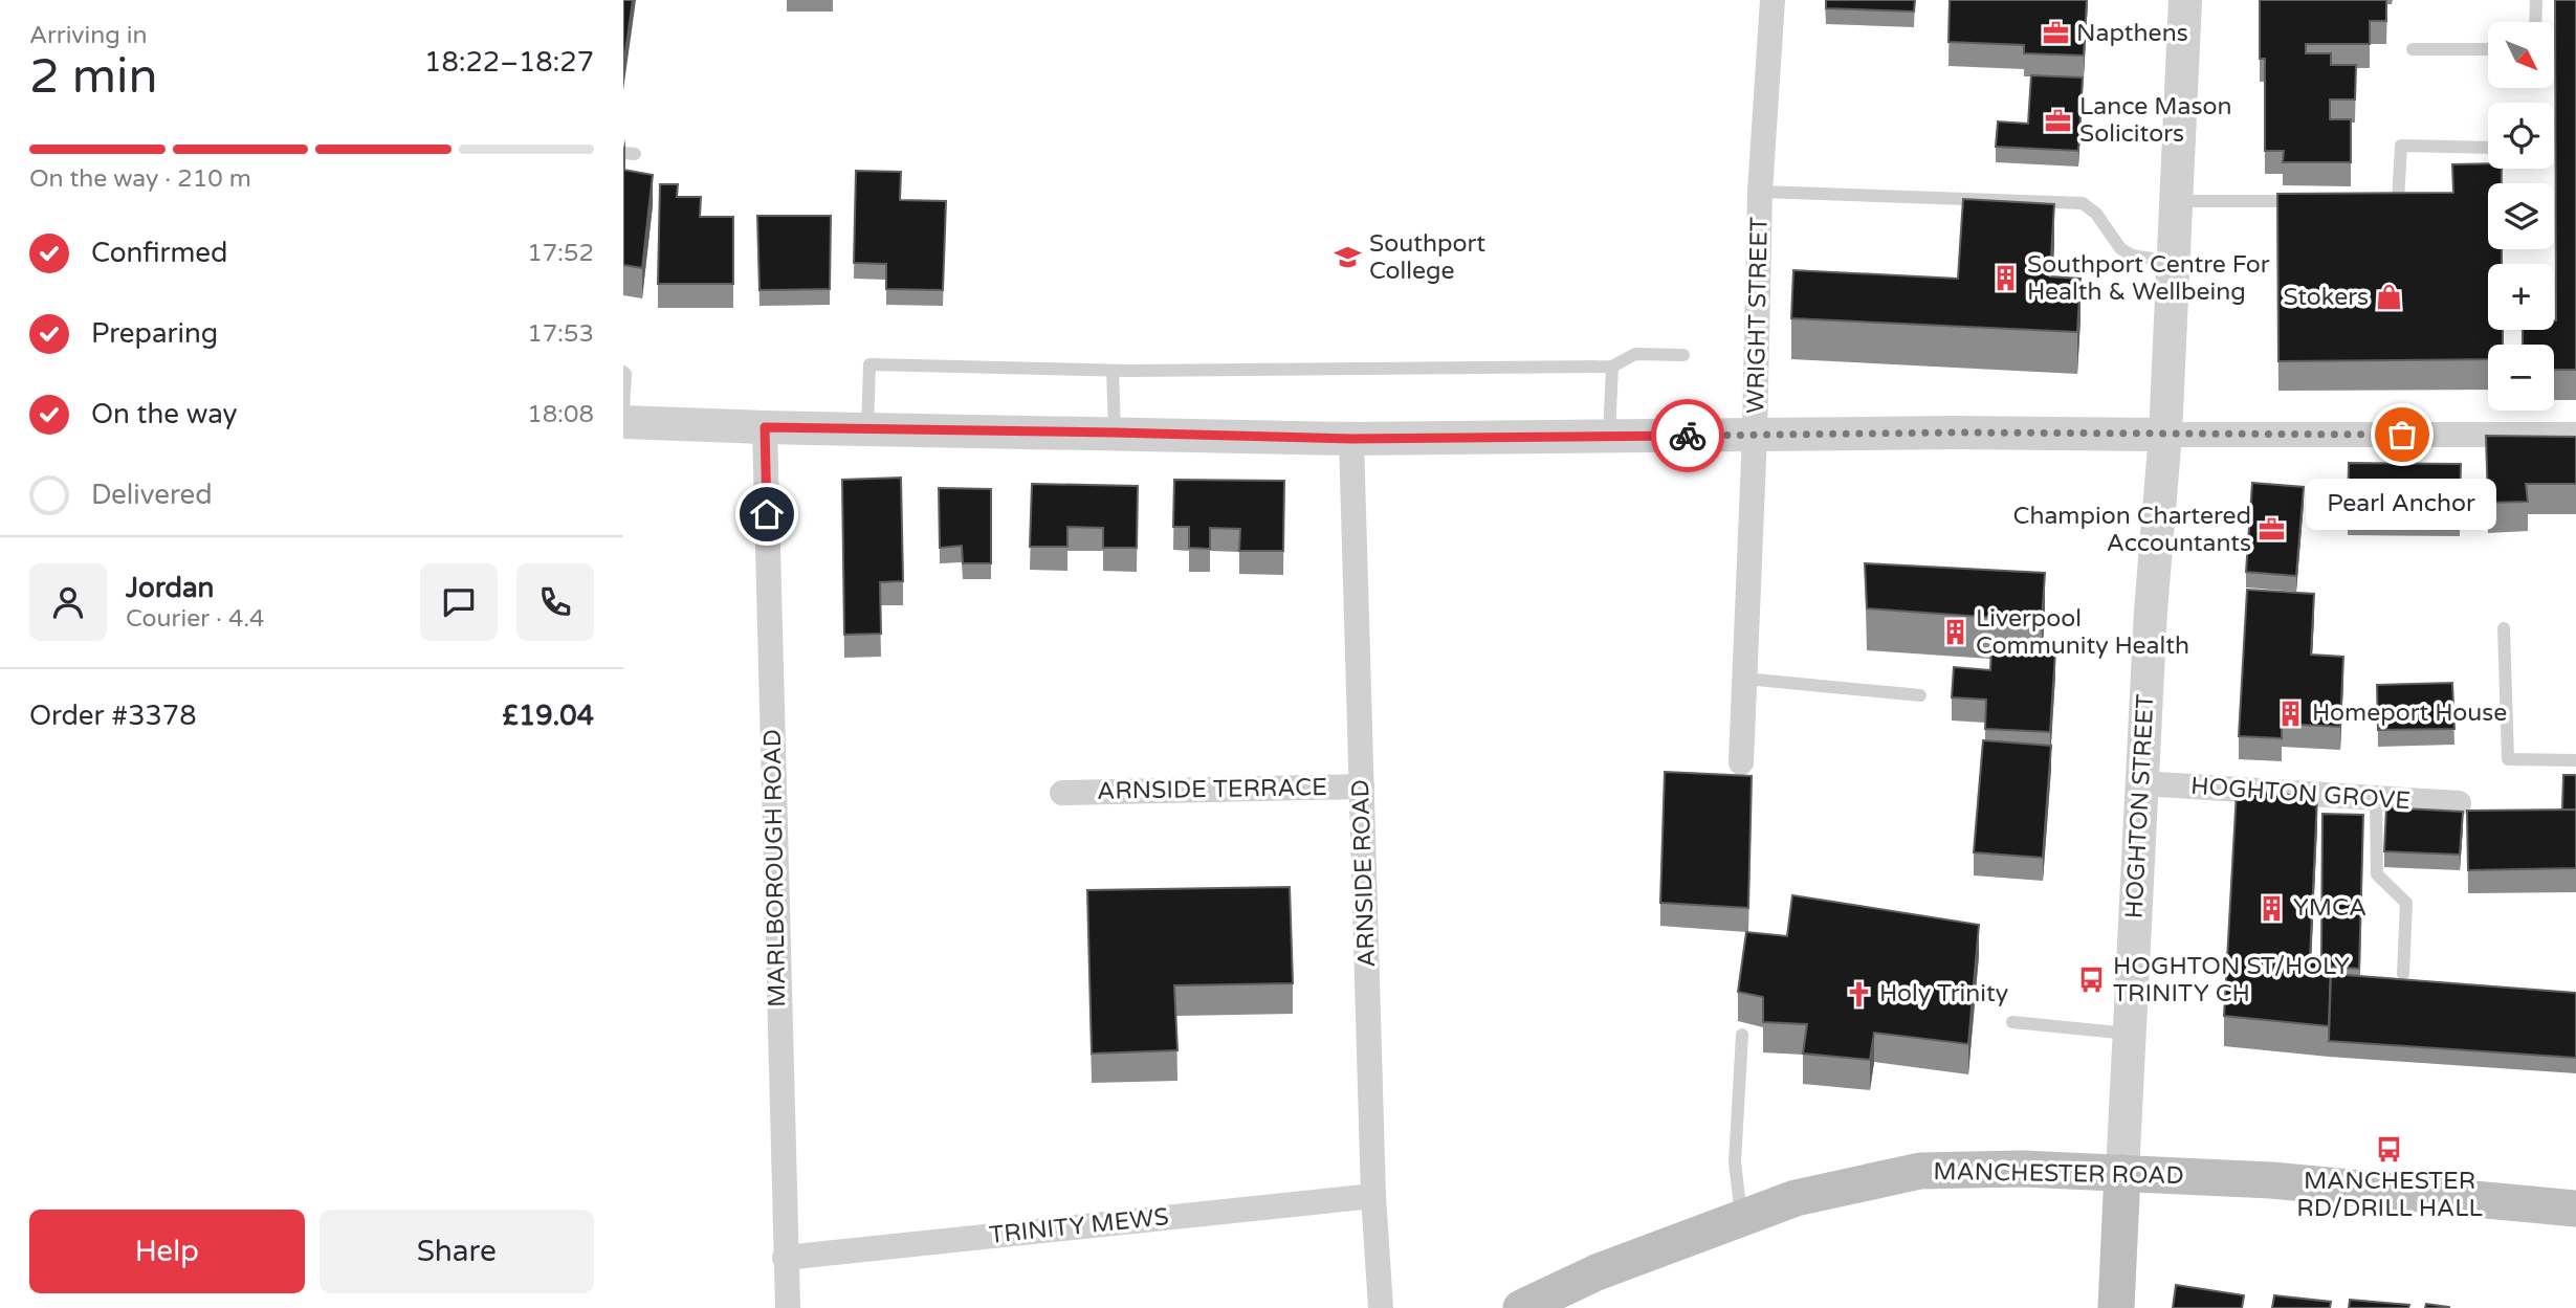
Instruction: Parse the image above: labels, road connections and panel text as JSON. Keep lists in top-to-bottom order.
{
  "streets": {
    "main road": ["MANCHESTER ROAD"],
    "street": [
      "WRIGHT STREET",
      "ARNSIDE TERRACE",
      "HOGHTON GROVE",
      "HOGHTON STREET",
      "MARLBOROUGH ROAD",
      "ARNSIDE ROAD",
      "TRINITY MEWS"
    ]
  },
  "crossings": [
    ["ARNSIDE TERRACE", "ARNSIDE ROAD"],
    ["HOGHTON GROVE", "HOGHTON STREET"],
    ["HOGHTON STREET", "MANCHESTER ROAD"],
    ["MARLBOROUGH ROAD", "TRINITY MEWS"],
    ["ARNSIDE ROAD", "TRINITY MEWS"]
  ],
  "places": {
    "office": ["Napthens", "Lance Mason Solicitors", "Champion Chartered Accountants"],
    "school or university": ["Southport College"],
    "building": [
      "Southport Centre For Health & Wellbeing",
      "Liverpool Community Health",
      "Homeport House",
      "YMCA"
    ],
    "shop": ["Stokers"],
    "other": ["Pearl Anchor"],
    "bus stop": ["HOGHTON ST/HOLY TRINITY CH", "MANCHESTER RD/DRILL HALL"],
    "church": ["Holy Trinity"]
  },
  "north": "bottom right",
  "page": {
    "heading": ["2 min", "Arriving in", "18:22–18:27"],
    "panel": [
      "Jordan",
      "Courier · 4.4",
      "Order #3378",
      "£19.04"
    ],
    "map_buttons": ["+", "−"],
    "bar": "On the way · 210 m",
    "list": [
      ["Confirmed", "17:52"],
      ["Preparing", "17:53"],
      ["On the way", "18:08"],
      "Delivered"
    ],
    "bubble": "Pearl Anchor",
    "buttons": ["Help", "Share"]
  }
}
